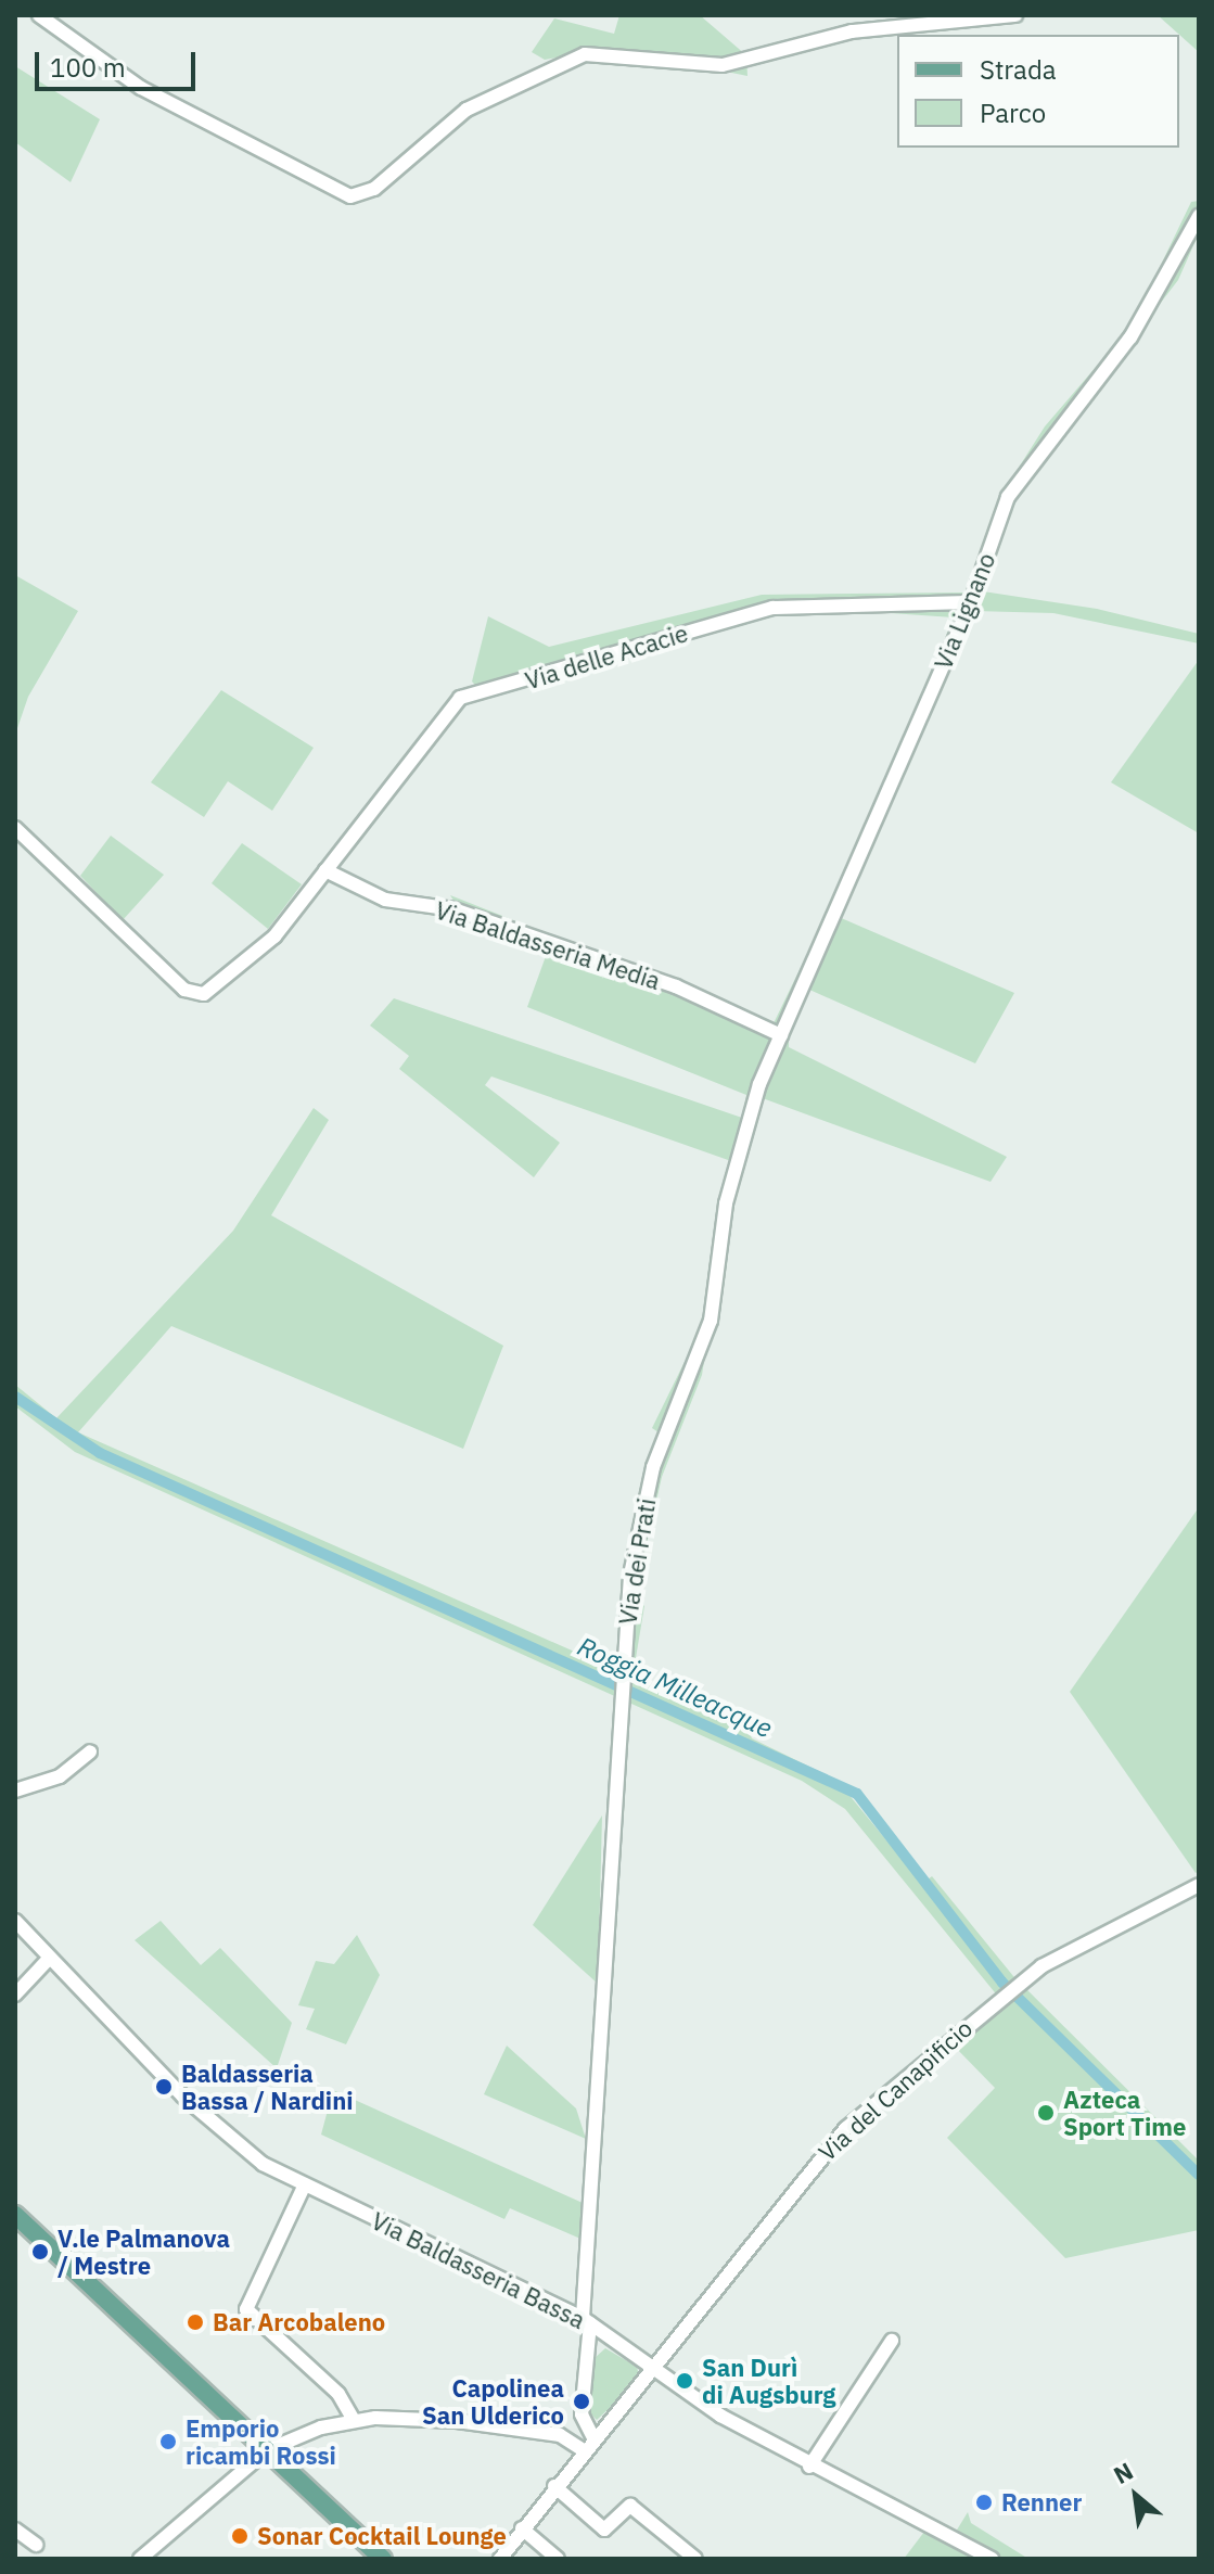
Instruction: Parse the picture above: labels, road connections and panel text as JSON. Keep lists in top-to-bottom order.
{
  "streets": {
    "street": [
      "Via Lignano",
      "Via delle Acacie",
      "Via Baldasseria Media",
      "Via dei Prati",
      "Via del Canapificio",
      "Via Baldasseria Bassa"
    ]
  },
  "crossings": [
    ["Via Lignano", "Via delle Acacie"],
    ["Via Lignano", "Via Baldasseria Media"],
    ["Via Lignano", "Via dei Prati"],
    ["Via delle Acacie", "Via Baldasseria Media"],
    ["Via Baldasseria Media", "Via dei Prati"],
    ["Via dei Prati", "Via del Canapificio"],
    ["Via dei Prati", "Via Baldasseria Bassa"],
    ["Via del Canapificio", "Via Baldasseria Bassa"]
  ],
  "water": ["Roggia Milleacque"],
  "places": [
    "Baldasseria Bassa / Nardini",
    "Azteca Sport Time",
    "V.le Palmanova / Mestre",
    "Bar Arcobaleno",
    "San Durì di Augsburg",
    "Capolinea San Ulderico",
    "Emporio ricambi Rossi",
    "Renner",
    "Sonar Cocktail Lounge"
  ],
  "legend": ["Strada", "Parco"],
  "scale_bar": "100 m",
  "north": "top left"
}
